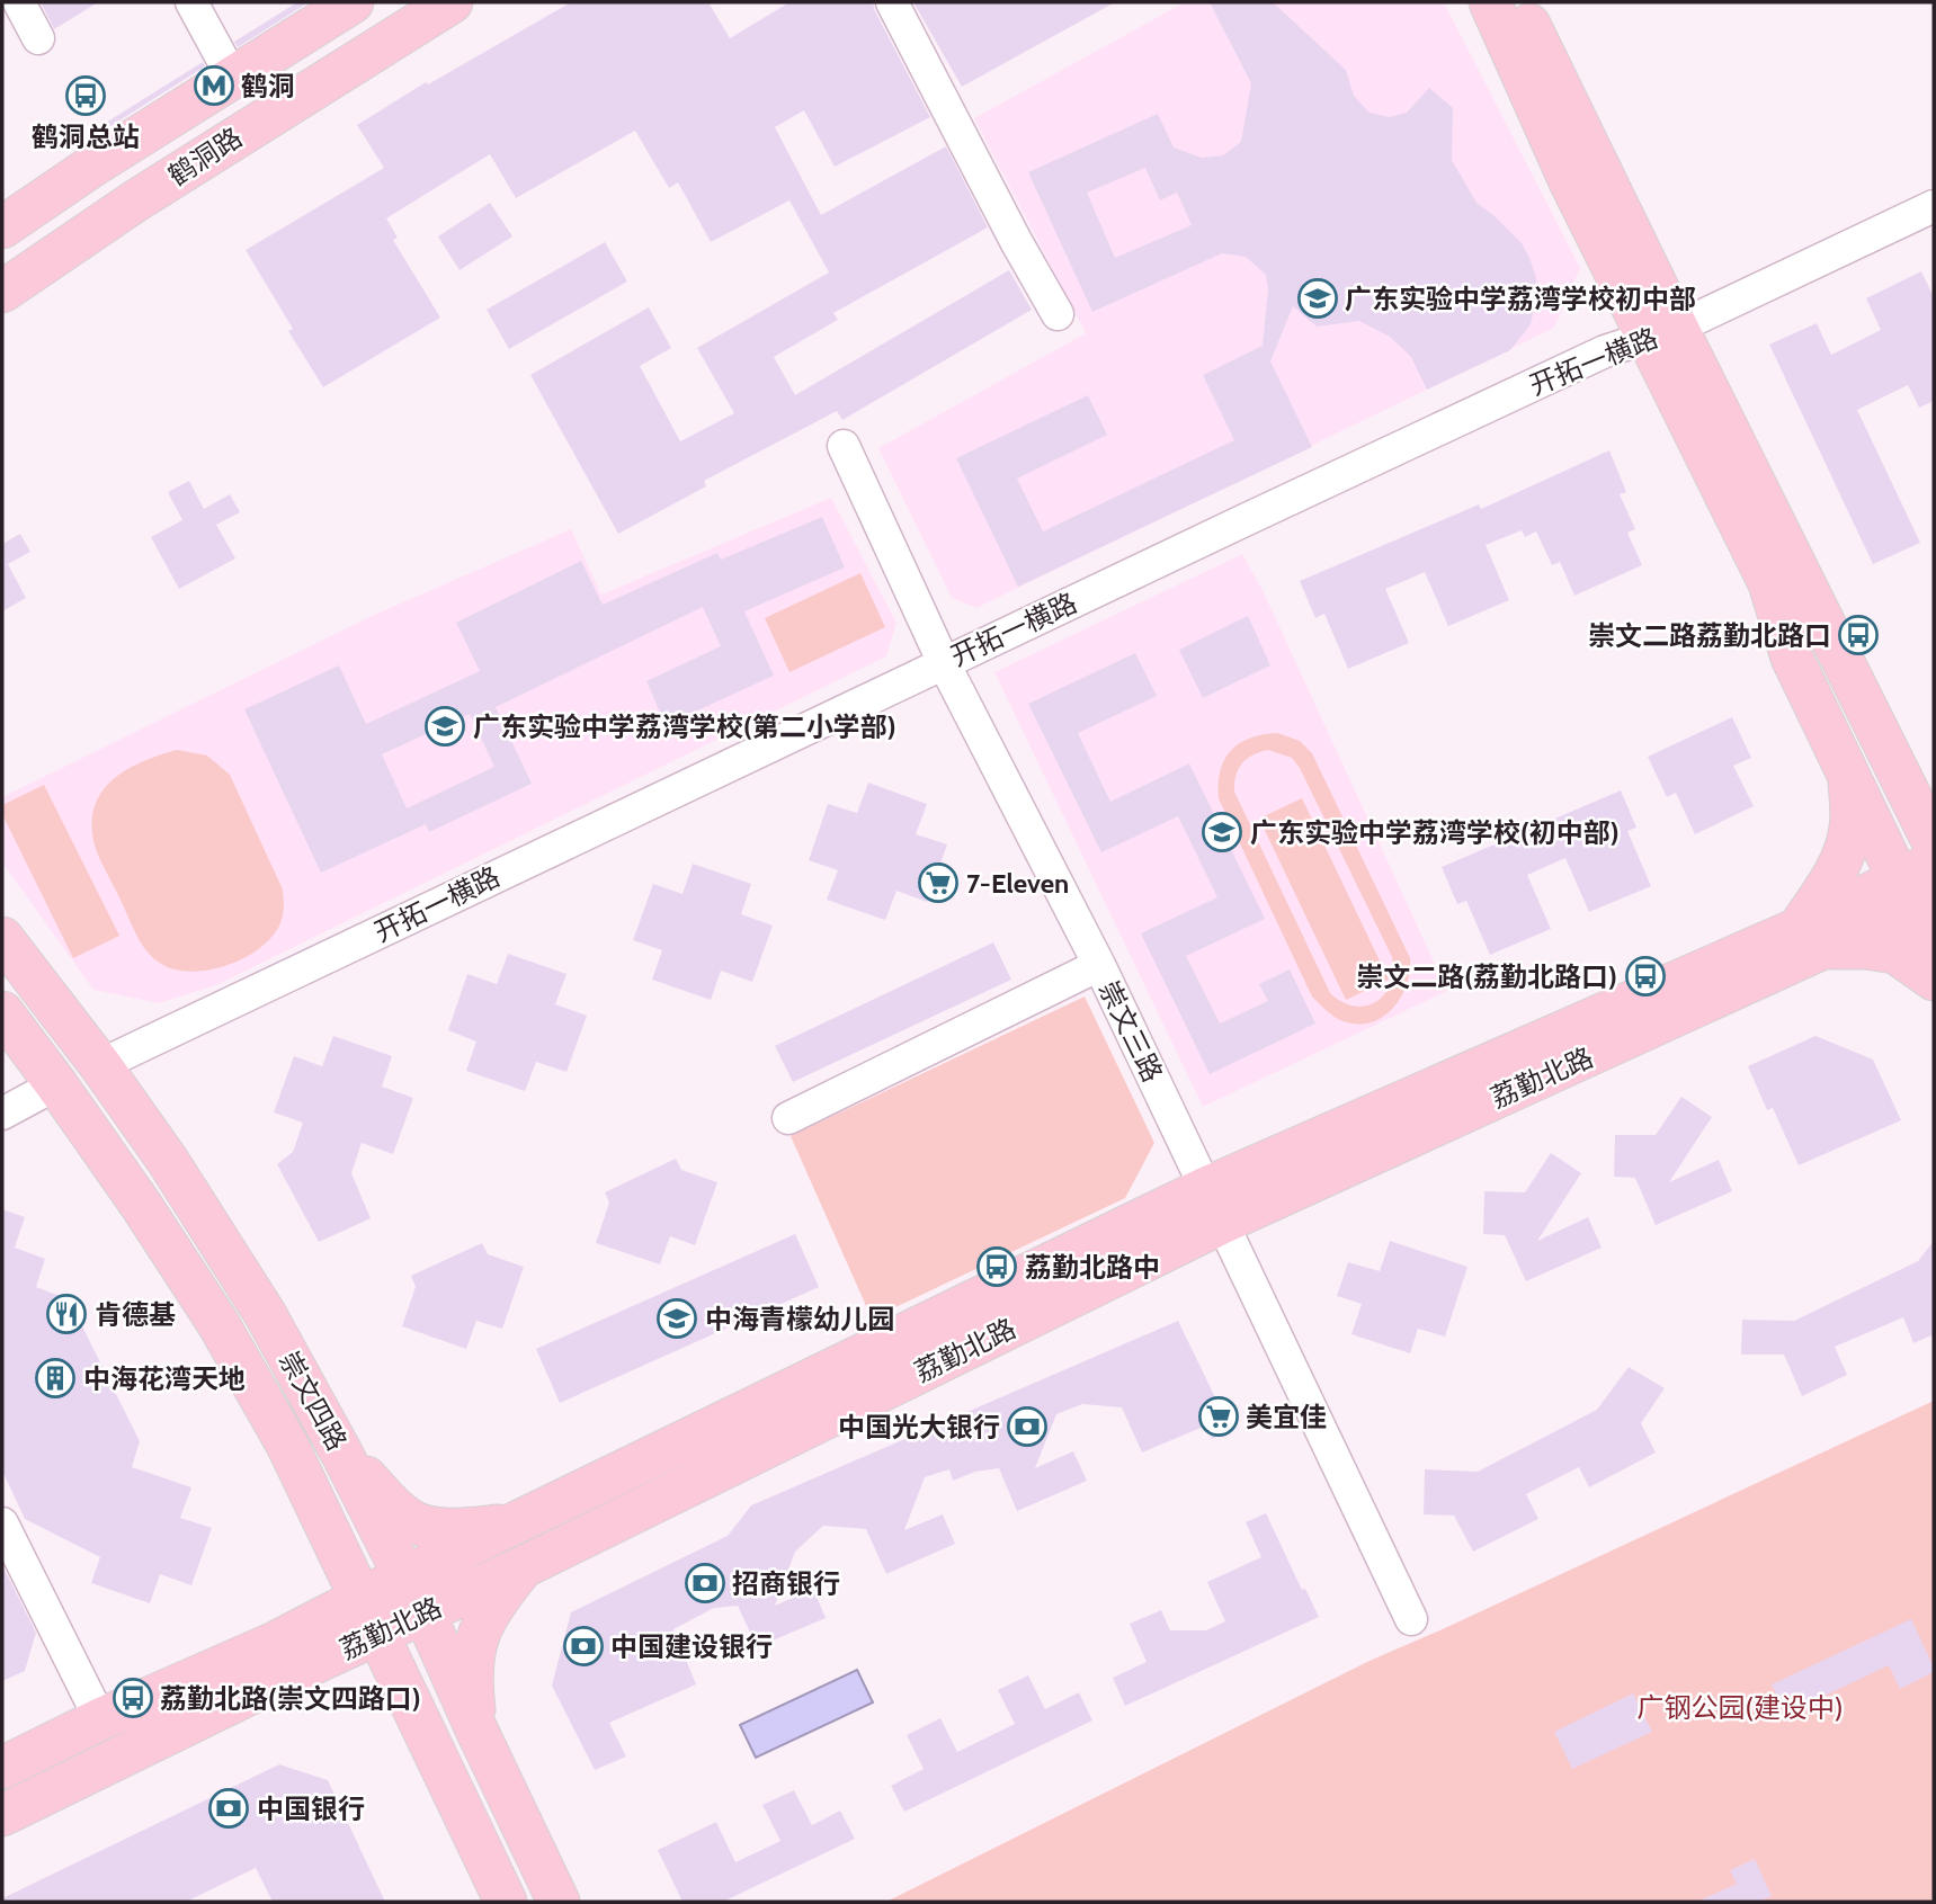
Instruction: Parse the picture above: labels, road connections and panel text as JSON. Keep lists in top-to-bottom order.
{
  "streets": {
    "main road": ["鹤洞路", "荔勤北路", "崇文四路"],
    "street": ["开拓一横路", "崇文三路"]
  },
  "crossings": [
    ["开拓一横路", "崇文三路"],
    ["开拓一横路", "崇文四路"],
    ["崇文三路", "荔勤北路"],
    ["荔勤北路", "崇文四路"]
  ],
  "parks": ["广钢公园(建设中)"],
  "places": {
    "metro station": ["鹤洞"],
    "bus stop": [
      "鹤洞总站",
      "崇文二路荔勤北路口",
      "崇文二路(荔勤北路口)",
      "荔勤北路中",
      "荔勤北路(崇文四路口)"
    ],
    "school or university": [
      "广东实验中学荔湾学校初中部",
      "广东实验中学荔湾学校(第二小学部)",
      "广东实验中学荔湾学校(初中部)",
      "中海青檬幼儿园"
    ],
    "supermarket": ["7-Eleven", "美宜佳"],
    "restaurant": ["肯德基"],
    "building": ["中海花湾天地"],
    "bank": [
      "中国光大银行",
      "招商银行",
      "中国建设银行",
      "中国银行"
    ]
  }
}
